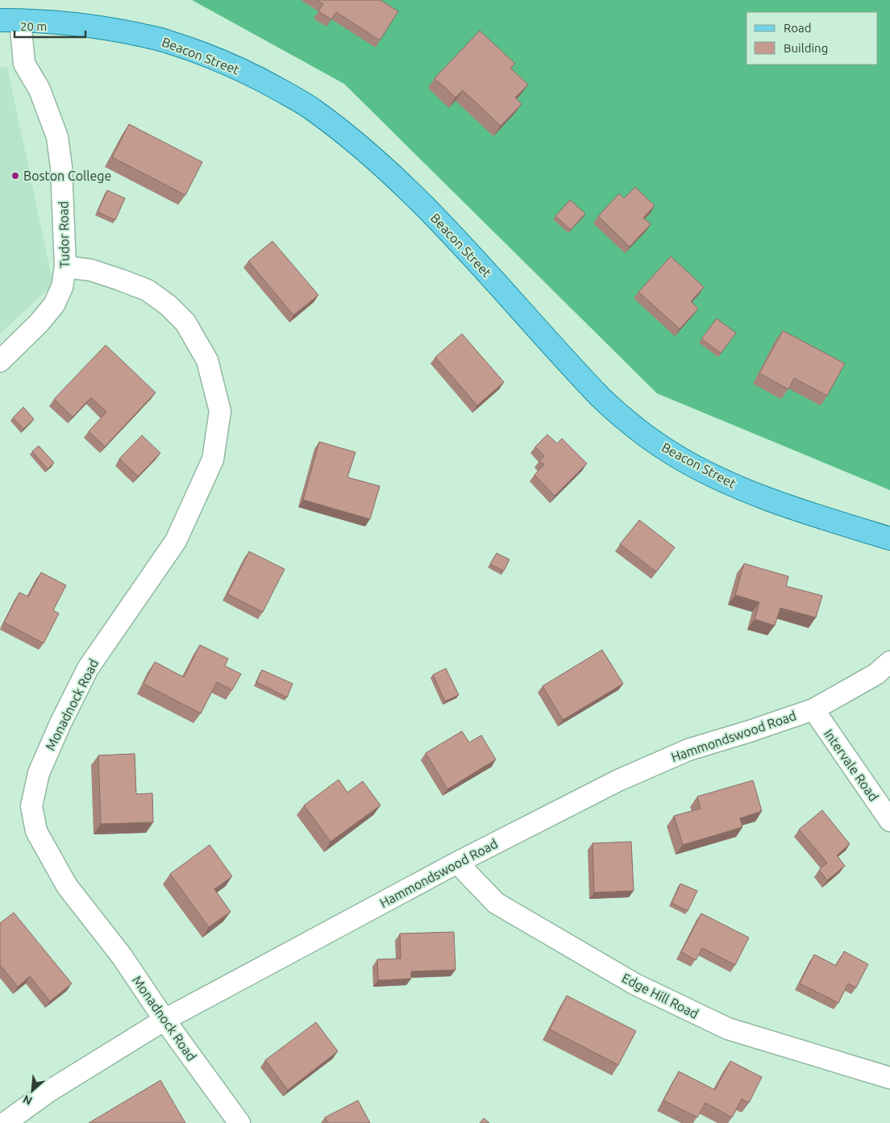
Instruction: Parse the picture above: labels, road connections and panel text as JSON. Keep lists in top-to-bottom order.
{
  "streets": {
    "main road": ["Beacon Street"],
    "street": [
      "Tudor Road",
      "Monadnock Road",
      "Hammondswood Road",
      "Intervale Road",
      "Edge Hill Road"
    ]
  },
  "crossings": [
    ["Beacon Street", "Tudor Road"],
    ["Tudor Road", "Monadnock Road"],
    ["Monadnock Road", "Hammondswood Road"],
    ["Hammondswood Road", "Intervale Road"],
    ["Hammondswood Road", "Edge Hill Road"]
  ],
  "places": ["Boston College"],
  "legend": ["Road", "Building"],
  "scale_bar": "20 m",
  "north": "bottom left"
}
